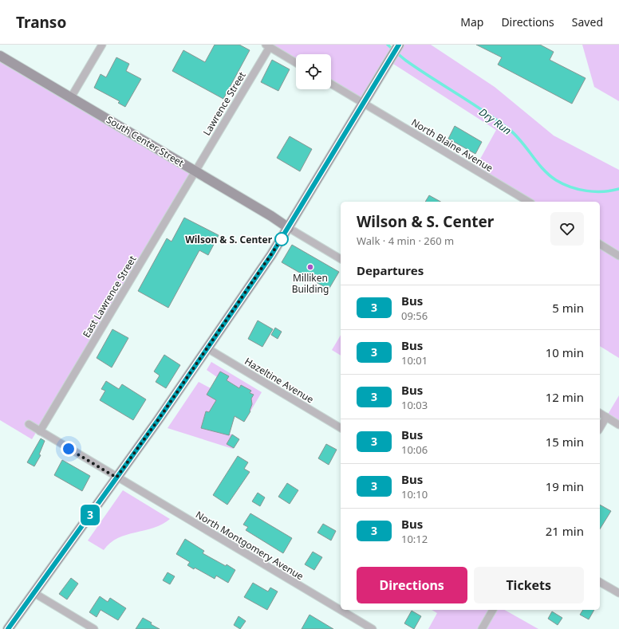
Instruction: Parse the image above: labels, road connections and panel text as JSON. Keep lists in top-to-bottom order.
{
  "streets": {
    "main road": ["South Center Street"],
    "street": [
      "Lawrence Street",
      "North Blaine Avenue",
      "East Lawrence Street",
      "Hazeltine Avenue",
      "North Montgomery Avenue"
    ]
  },
  "crossings": [
    ["Lawrence Street", "South Center Street"],
    ["Lawrence Street", "East Lawrence Street"],
    ["South Center Street", "East Lawrence Street"],
    ["East Lawrence Street", "North Montgomery Avenue"]
  ],
  "water": ["Dry Run"],
  "places": ["Wilson & S. Center", "Milliken Building"],
  "lines": ["bus line 3"],
  "page": {
    "header": "Transo",
    "nav": ["Map", "Directions", "Saved"],
    "on_map": "3",
    "heading": [
      ["Wilson & S. Center", "Walk · 4 min · 260 m"],
      "Departures"
    ],
    "list": [
      {
        "mark": "3",
        "name": "Bus",
        "note": "09:56",
        "value": "5 min"
      },
      {
        "mark": "3",
        "name": "Bus",
        "note": "10:01",
        "value": "10 min"
      },
      {
        "mark": "3",
        "name": "Bus",
        "note": "10:03",
        "value": "12 min"
      },
      {
        "mark": "3",
        "name": "Bus",
        "note": "10:06",
        "value": "15 min"
      },
      {
        "mark": "3",
        "name": "Bus",
        "note": "10:10",
        "value": "19 min"
      },
      {
        "mark": "3",
        "name": "Bus",
        "note": "10:12",
        "value": "21 min"
      }
    ],
    "buttons": ["Directions", "Tickets"]
  }
}
